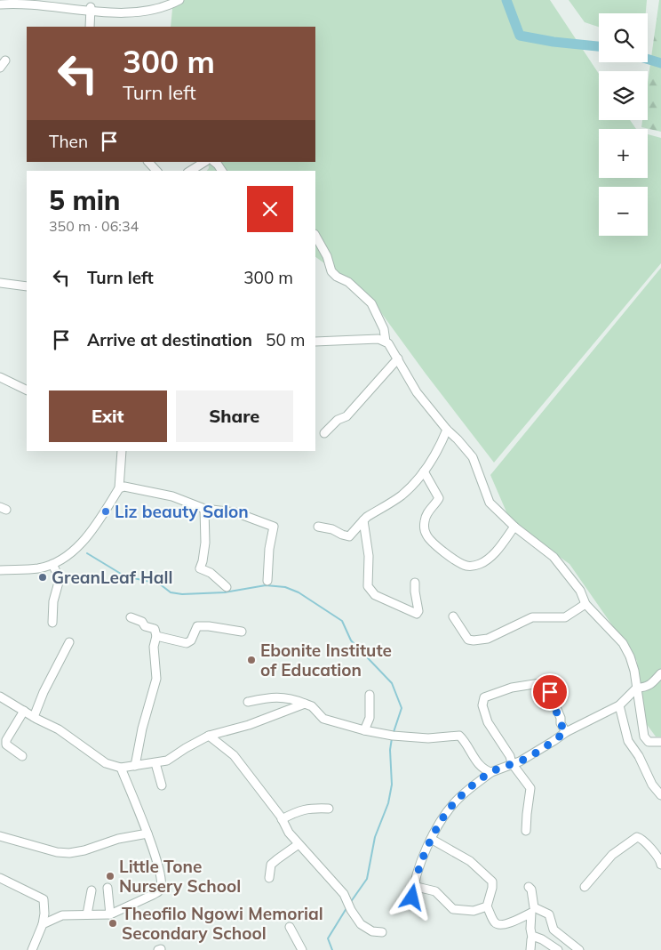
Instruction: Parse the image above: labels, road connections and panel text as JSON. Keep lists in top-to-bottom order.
{
  "places": [
    "Liz beauty Salon",
    "GreanLeaf Hall",
    "Ebonite Institute of Education",
    "Little Tone Nursery School",
    "Theofilo Ngowi Memorial Secondary School"
  ],
  "page": {
    "map_buttons": ["+", "−"],
    "turn": ["300 m", "Turn left"],
    "then": "Then",
    "heading": ["5 min", "350 m · 06:34"],
    "list": [
      {
        "name": "Turn left",
        "value": "300 m"
      },
      {
        "name": "Arrive at destination",
        "value": "50 m"
      }
    ],
    "buttons": ["Exit", "Share"]
  }
}
